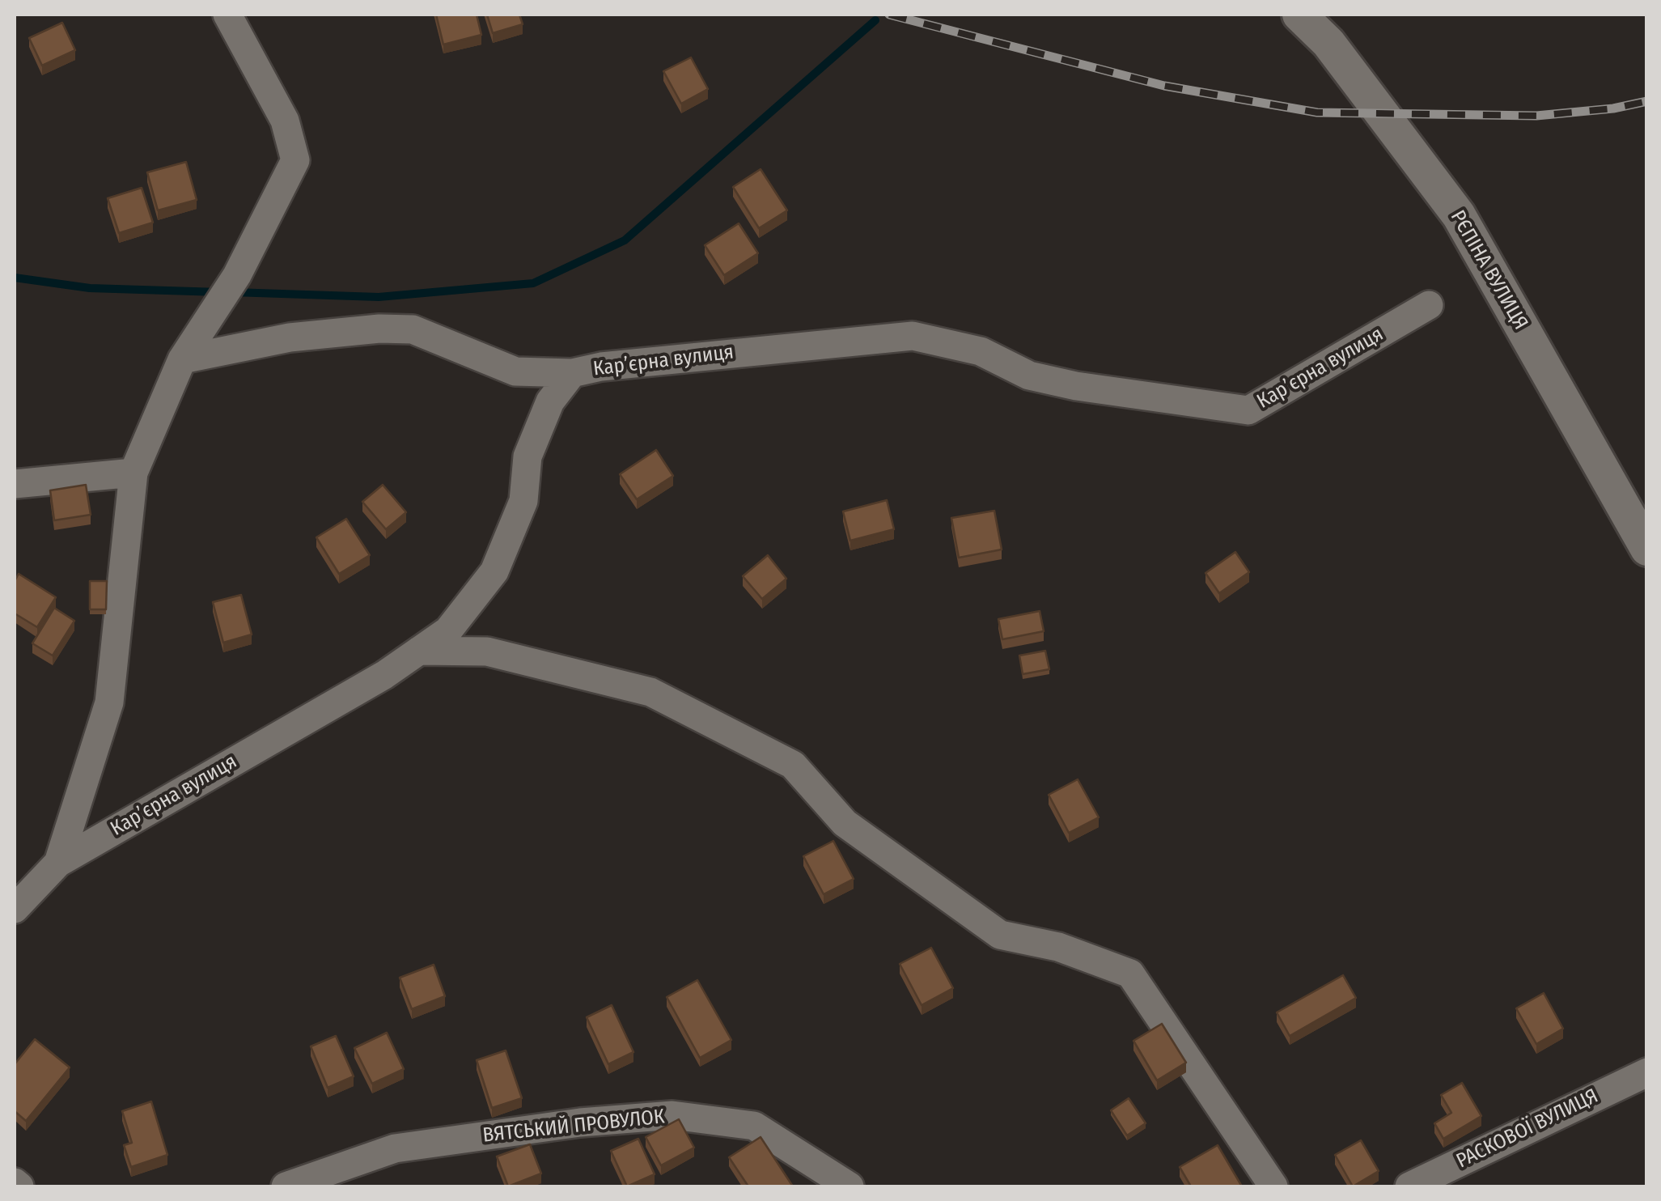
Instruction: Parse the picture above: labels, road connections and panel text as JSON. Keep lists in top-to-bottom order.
{
  "streets": {
    "street": [
      "РЄПІНА ВУЛИЦЯ",
      "Карʼєрна вулиця",
      "ВЯТСЬКИЙ ПРОВУЛОК",
      "РАСКОВОЇ ВУЛИЦЯ"
    ]
  }
}
